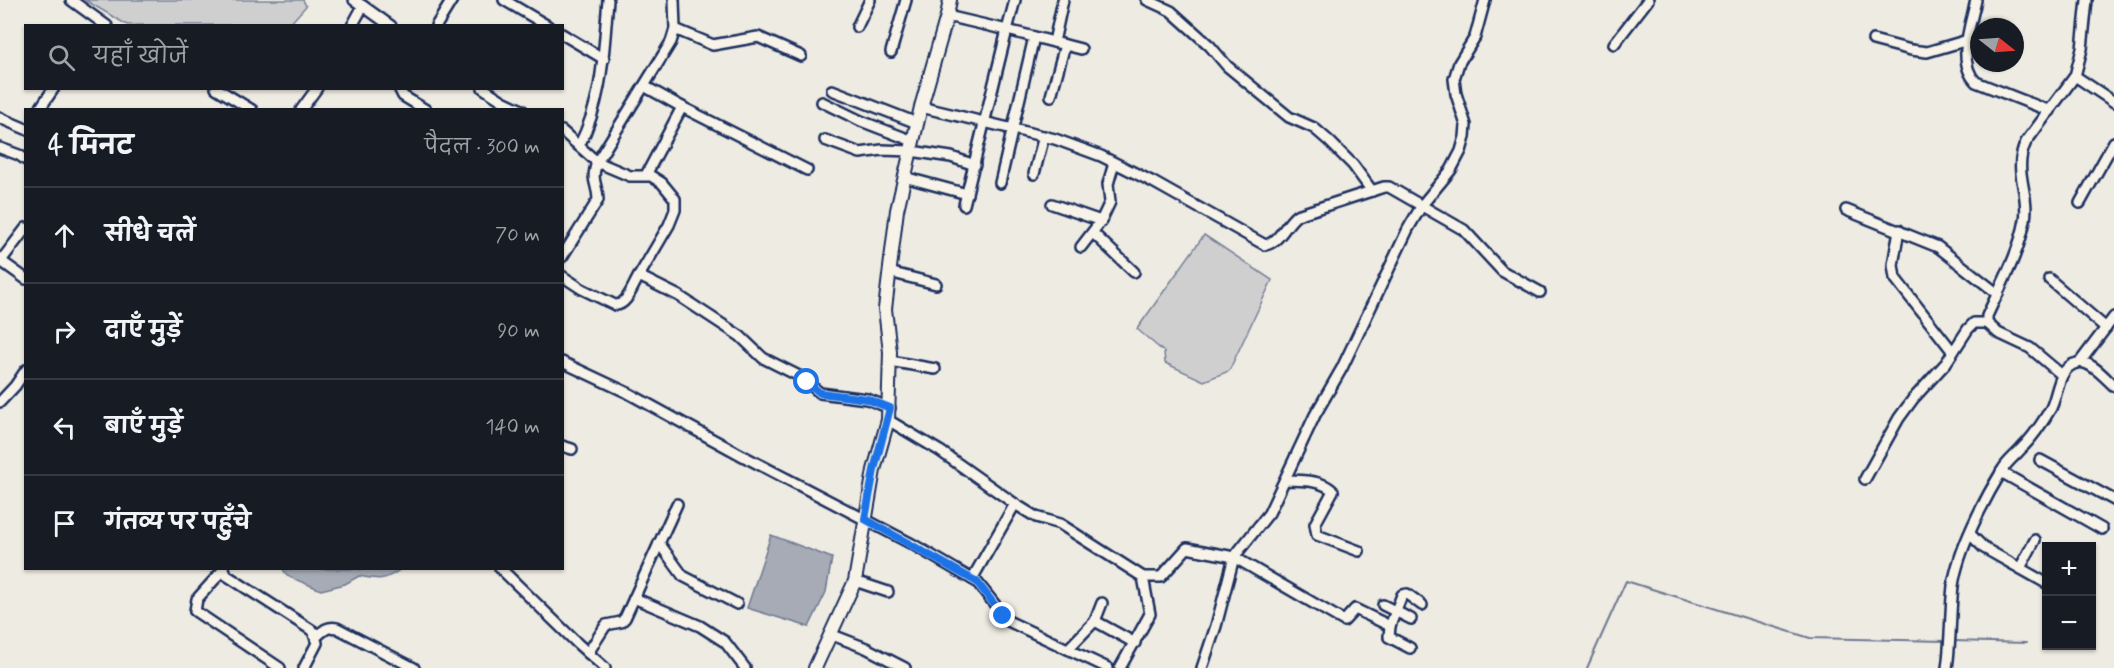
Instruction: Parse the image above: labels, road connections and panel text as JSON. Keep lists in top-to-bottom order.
{
  "north": "right",
  "page": {
    "search": "यहाँ खोजें",
    "heading": ["4 मिनट", "पैदल · 300 m"],
    "list": [
      ["सीधे चलें", "70 m"],
      ["दाएँ मुड़ें", "90 m"],
      ["बाएँ मुड़ें", "140 m"],
      "गंतव्य पर पहुँचे"
    ],
    "map_buttons": ["+", "−"]
  }
}
